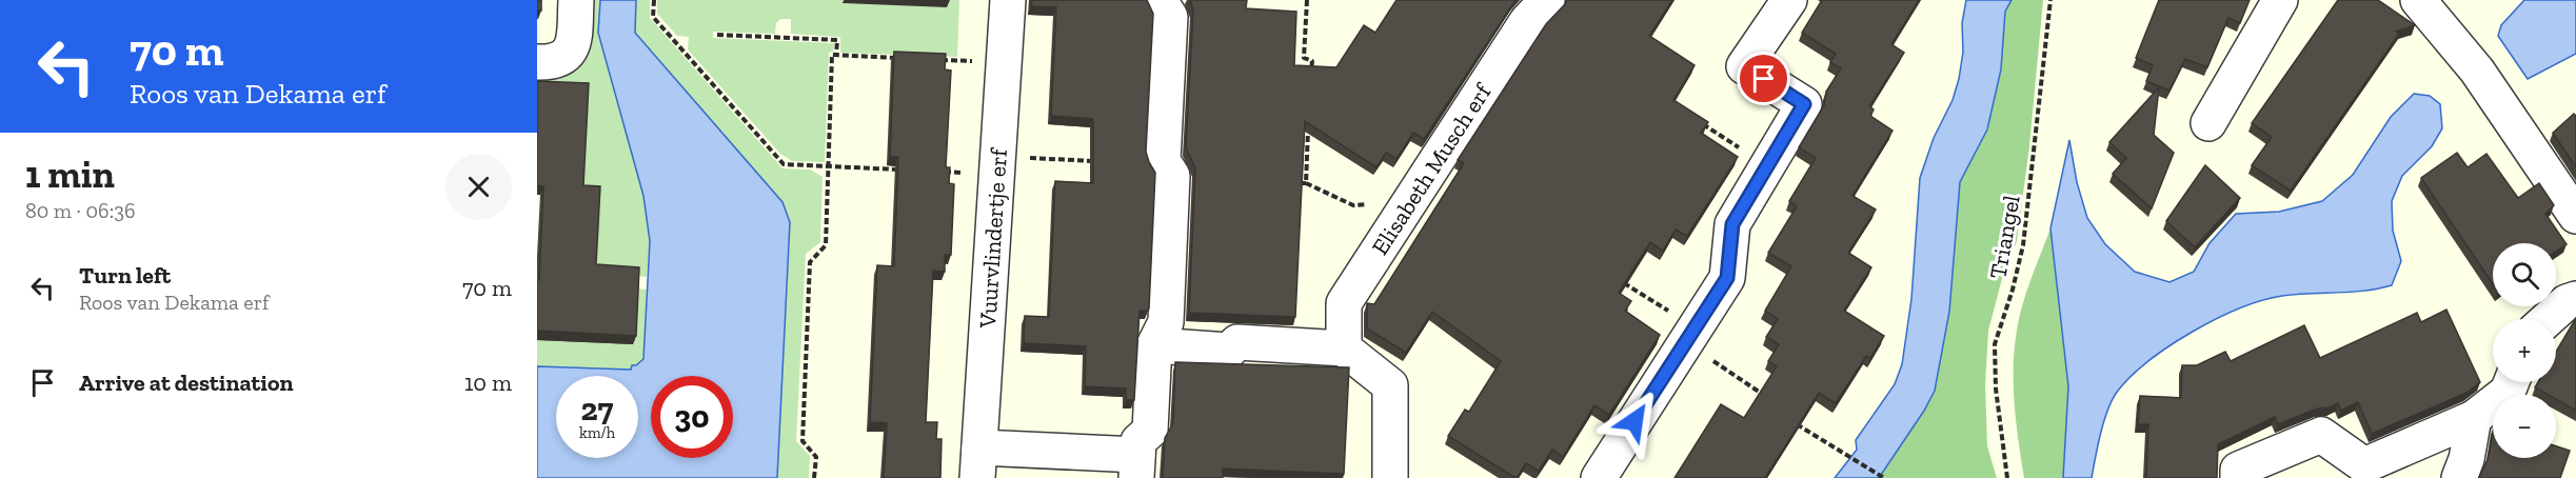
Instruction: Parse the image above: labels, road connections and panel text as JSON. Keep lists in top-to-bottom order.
{
  "streets": {
    "street": ["Elisabeth Musch erf", "Vuurvlindertje erf"],
    "path": ["Triangel"]
  },
  "page": {
    "turn": ["70 m", "Roos van Dekama erf"],
    "heading": ["1 min", "80 m · 06:36"],
    "list": [
      {
        "name": "Turn left",
        "note": "Roos van Dekama erf",
        "value": "70 m"
      },
      {
        "name": "Arrive at destination",
        "value": "10 m"
      }
    ],
    "map_buttons": ["+", "−"],
    "speed": "27 km/h",
    "limit": "30"
  }
}
